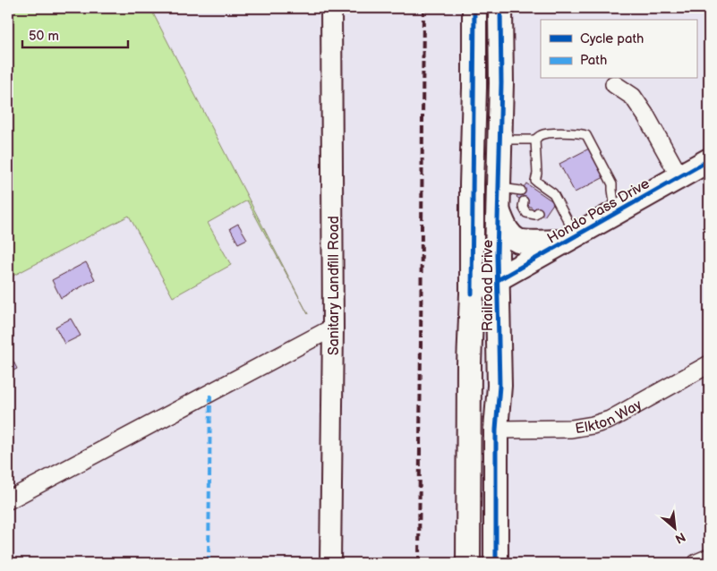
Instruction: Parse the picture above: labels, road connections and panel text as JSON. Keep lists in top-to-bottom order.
{
  "streets": {
    "main road": ["Hondo Pass Drive", "Railroad Drive"],
    "street": ["Sanitary Landfill Road", "Elkton Way"]
  },
  "crossings": [
    ["Hondo Pass Drive", "Railroad Drive"],
    ["Railroad Drive", "Elkton Way"]
  ],
  "legend": ["Cycle path", "Path"],
  "scale_bar": "50 m",
  "north": "bottom right"
}
